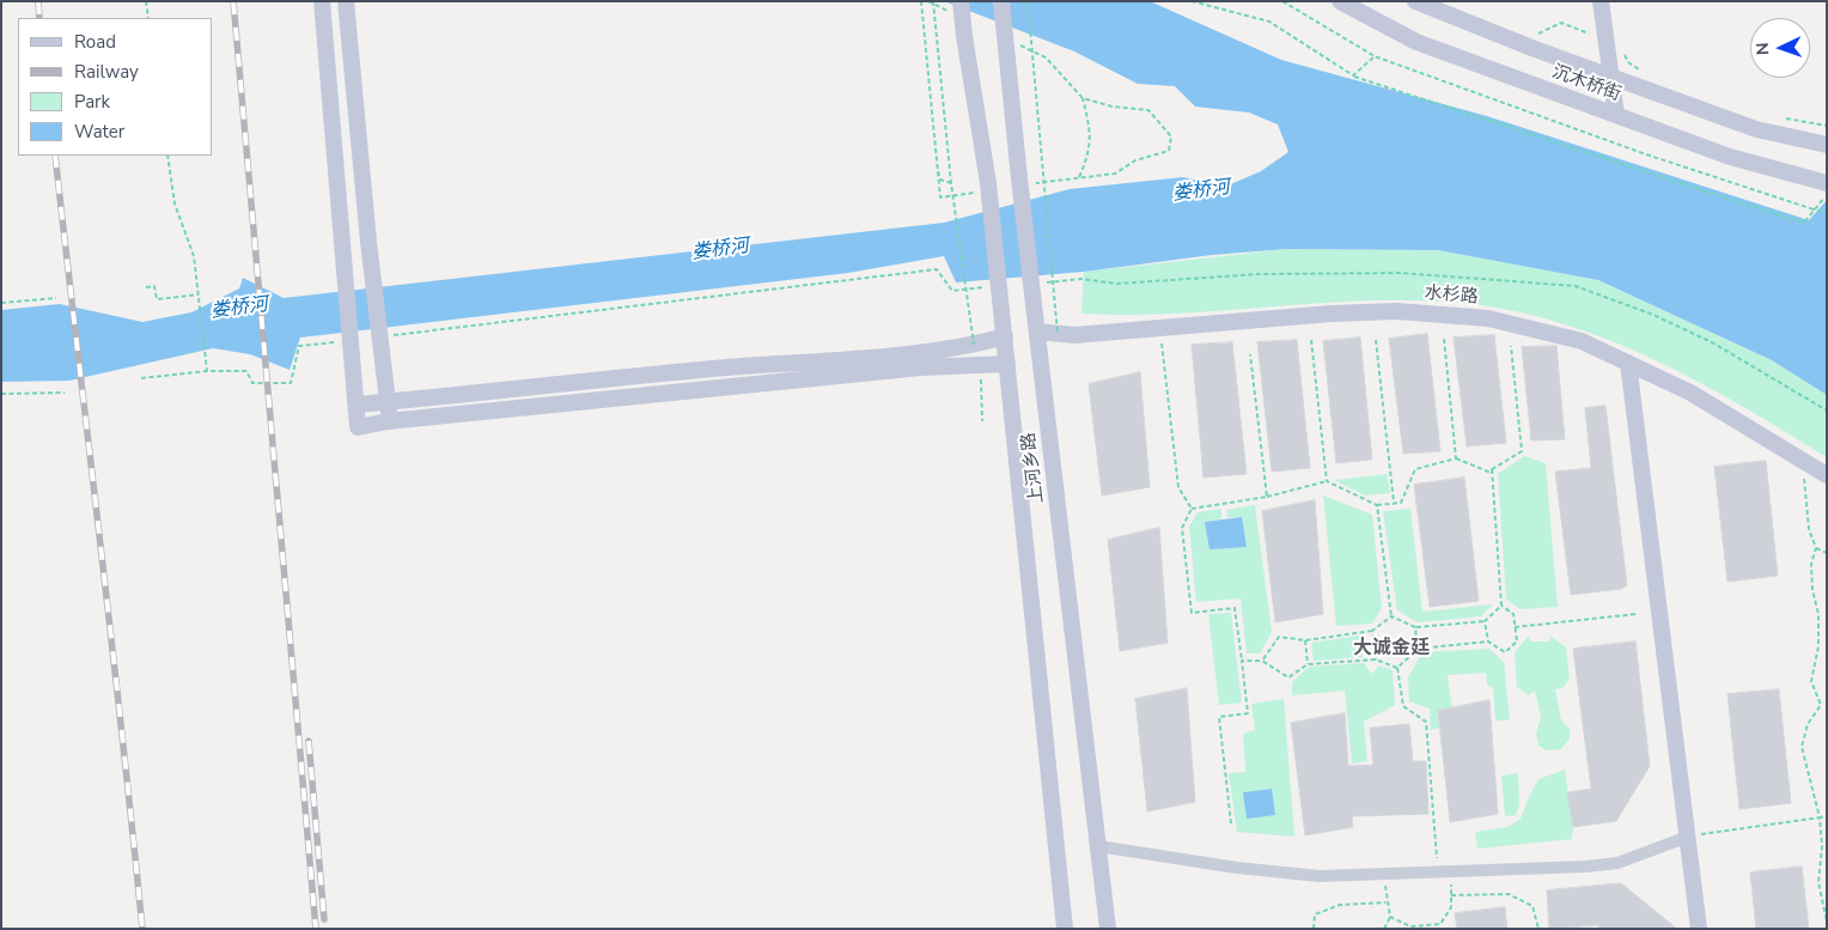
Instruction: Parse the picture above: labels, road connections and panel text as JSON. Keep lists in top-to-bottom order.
{
  "streets": {
    "street": ["沉木桥街", "水杉路", "上河乡路"]
  },
  "crossings": [
    ["水杉路", "上河乡路"]
  ],
  "districts": ["大诚金廷"],
  "water": ["娄桥河"],
  "legend": [
    "Road",
    "Railway",
    "Park",
    "Water"
  ],
  "north": "left"
}
